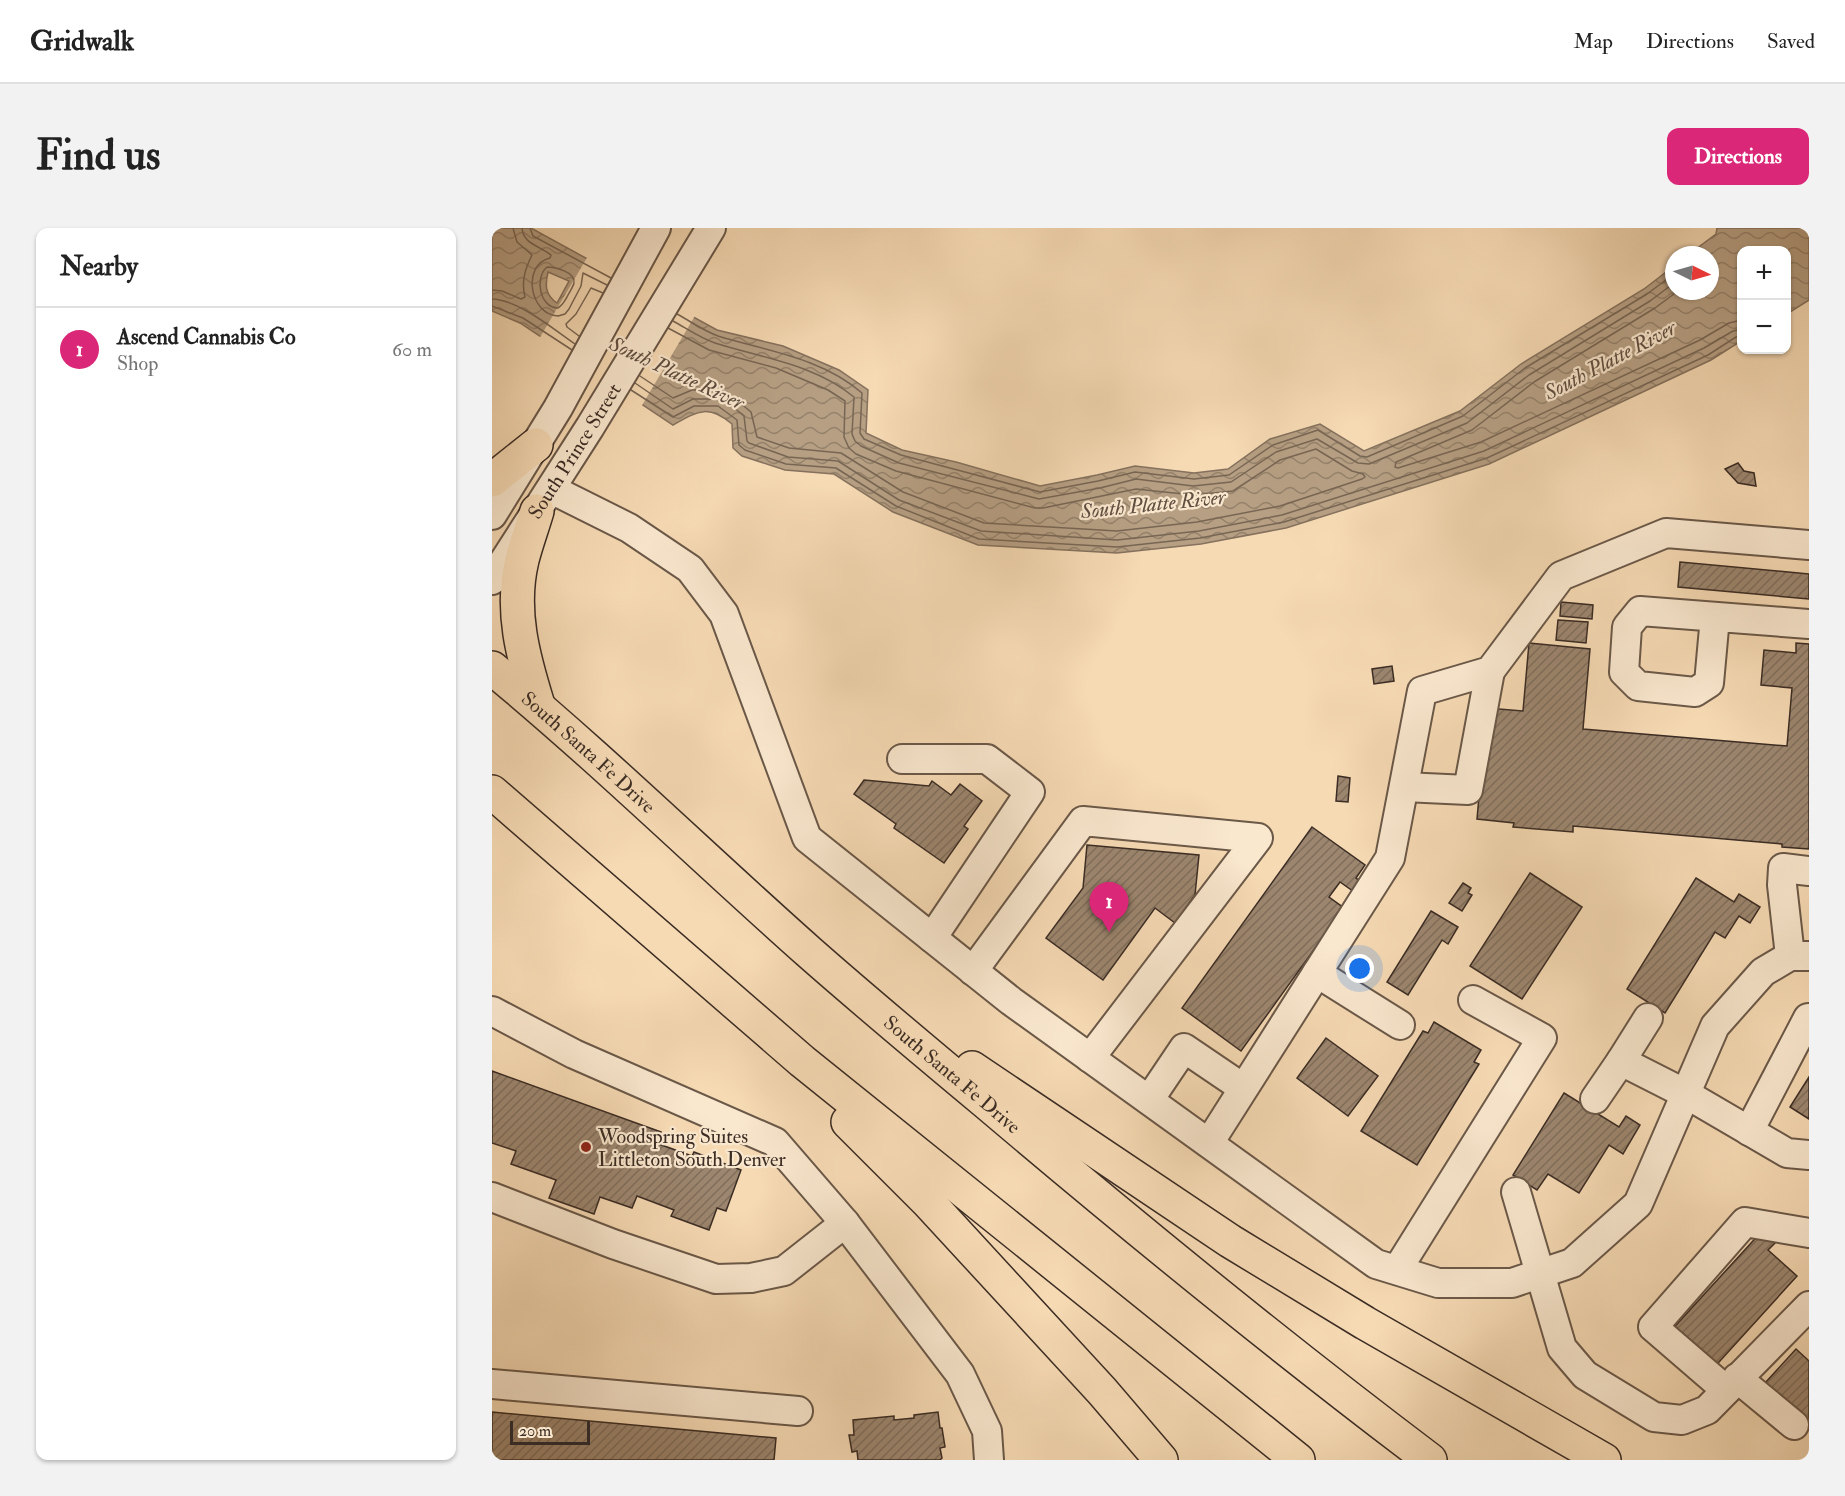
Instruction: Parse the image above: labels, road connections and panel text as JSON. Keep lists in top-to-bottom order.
{
  "streets": {
    "highway": ["South Santa Fe Drive"],
    "street": ["South Prince Street"]
  },
  "water": ["South Platte River"],
  "places": ["Woodspring Suites Littleton South Denver"],
  "scale_bar": "20 m",
  "north": "right",
  "page": {
    "header": "Gridwalk",
    "nav": ["Map", "Directions", "Saved"],
    "buttons": "Directions",
    "title": "Find us",
    "heading": "Nearby",
    "map_buttons": ["+", "−"],
    "list": [
      {
        "mark": "1",
        "name": "Ascend Cannabis Co",
        "note": "Shop",
        "value": "60 m"
      }
    ],
    "pins": "1",
    "scale": "20 m"
  }
}
